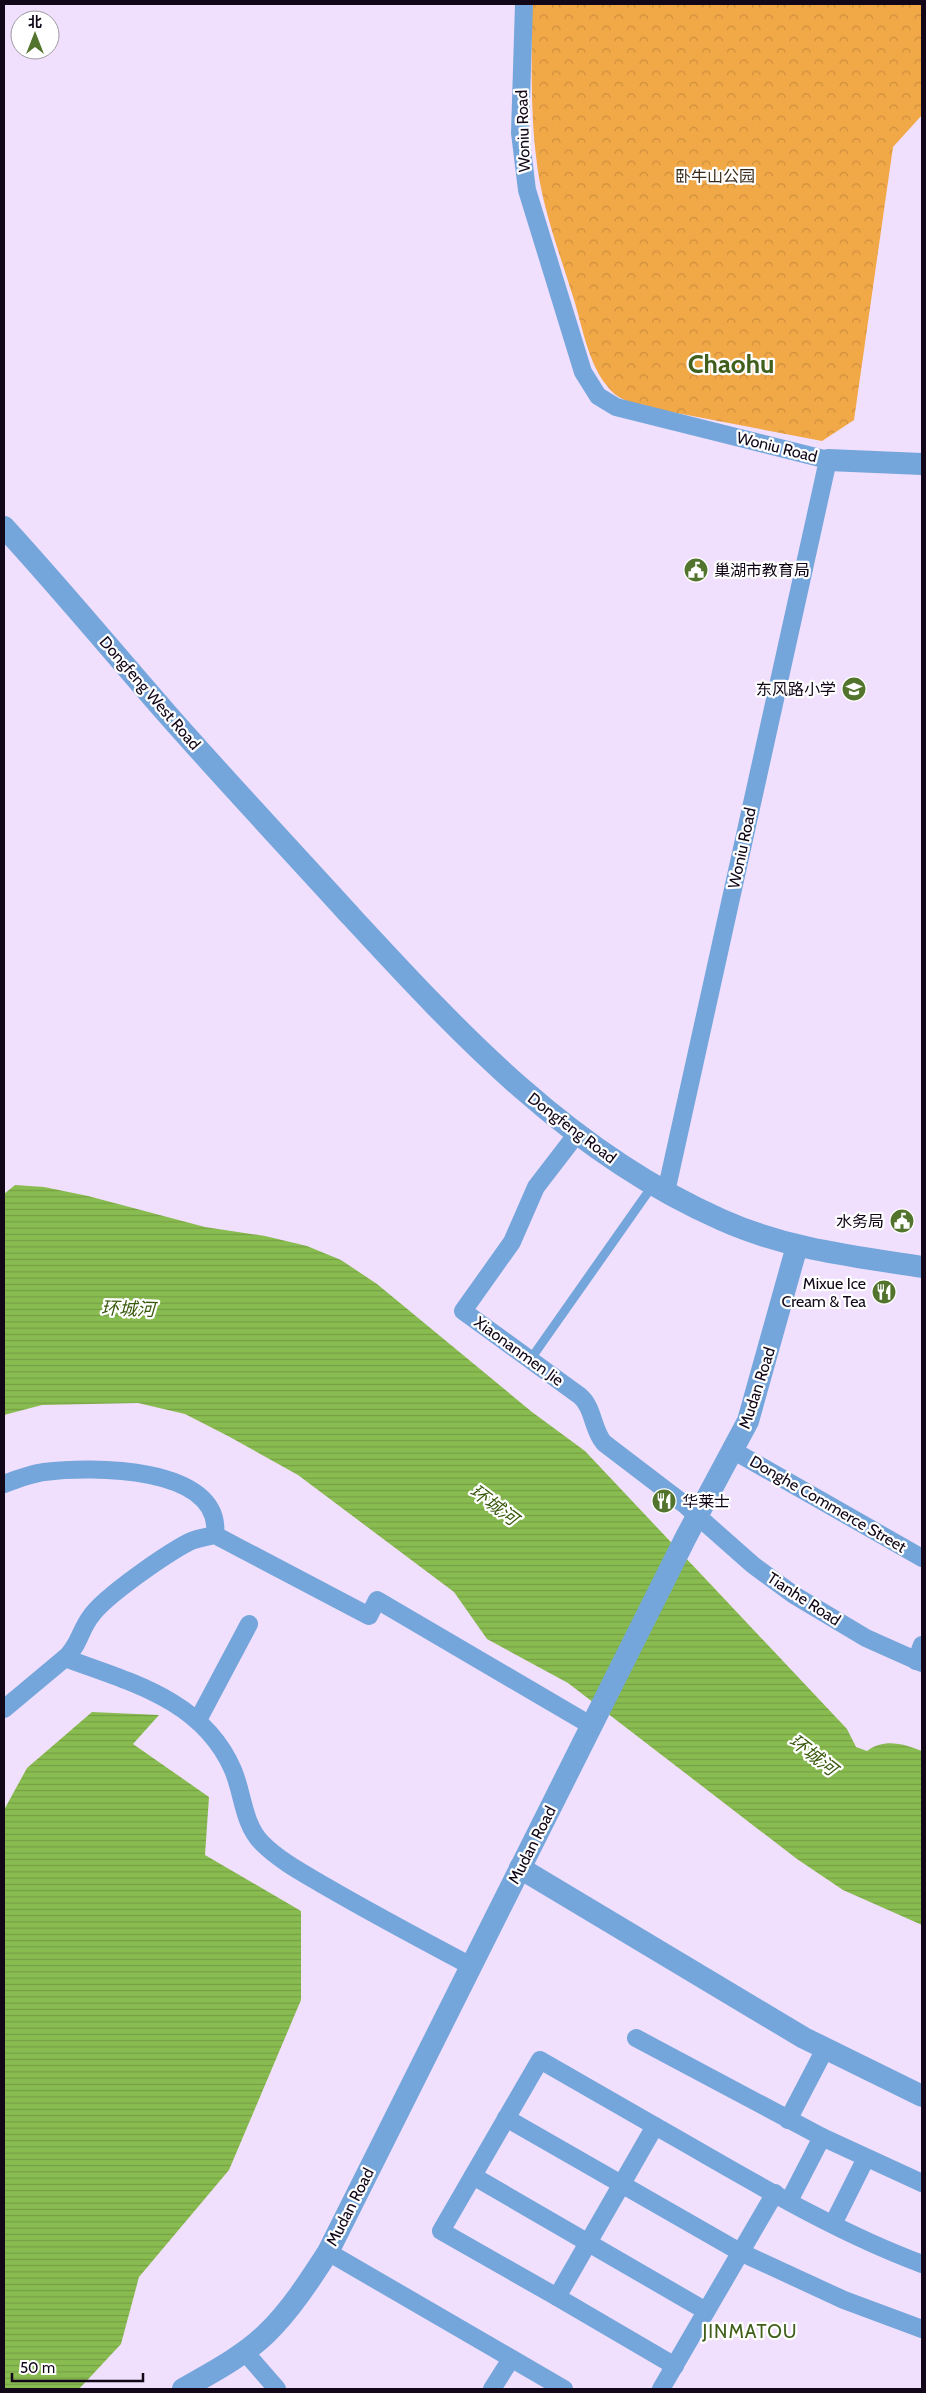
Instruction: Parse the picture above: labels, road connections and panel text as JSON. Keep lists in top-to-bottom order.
{
  "streets": {
    "street": [
      "Woniu Road",
      "Dongfeng West Road",
      "Dongfeng Road",
      "Xiaonanmen Jie",
      "Mudan Road",
      "Donghe Commerce Street",
      "Tianhe Road"
    ]
  },
  "crossings": [
    ["Woniu Road", "Dongfeng Road"],
    ["Dongfeng West Road", "Dongfeng Road"],
    ["Dongfeng Road", "Xiaonanmen Jie"],
    ["Dongfeng Road", "Mudan Road"],
    ["Xiaonanmen Jie", "Mudan Road"],
    ["Xiaonanmen Jie", "Tianhe Road"],
    ["Mudan Road", "Donghe Commerce Street"],
    ["Mudan Road", "Tianhe Road"]
  ],
  "districts": ["Chaohu", "JINMATOU"],
  "water": ["环城河"],
  "parks": ["卧牛山公园"],
  "places": {
    "public building": ["巢湖市教育局", "水务局"],
    "school or university": ["东风路小学"],
    "restaurant": ["Mixue Ice Cream & Tea", "华莱士"]
  },
  "scale_bar": "50 m",
  "north": "top"
}
